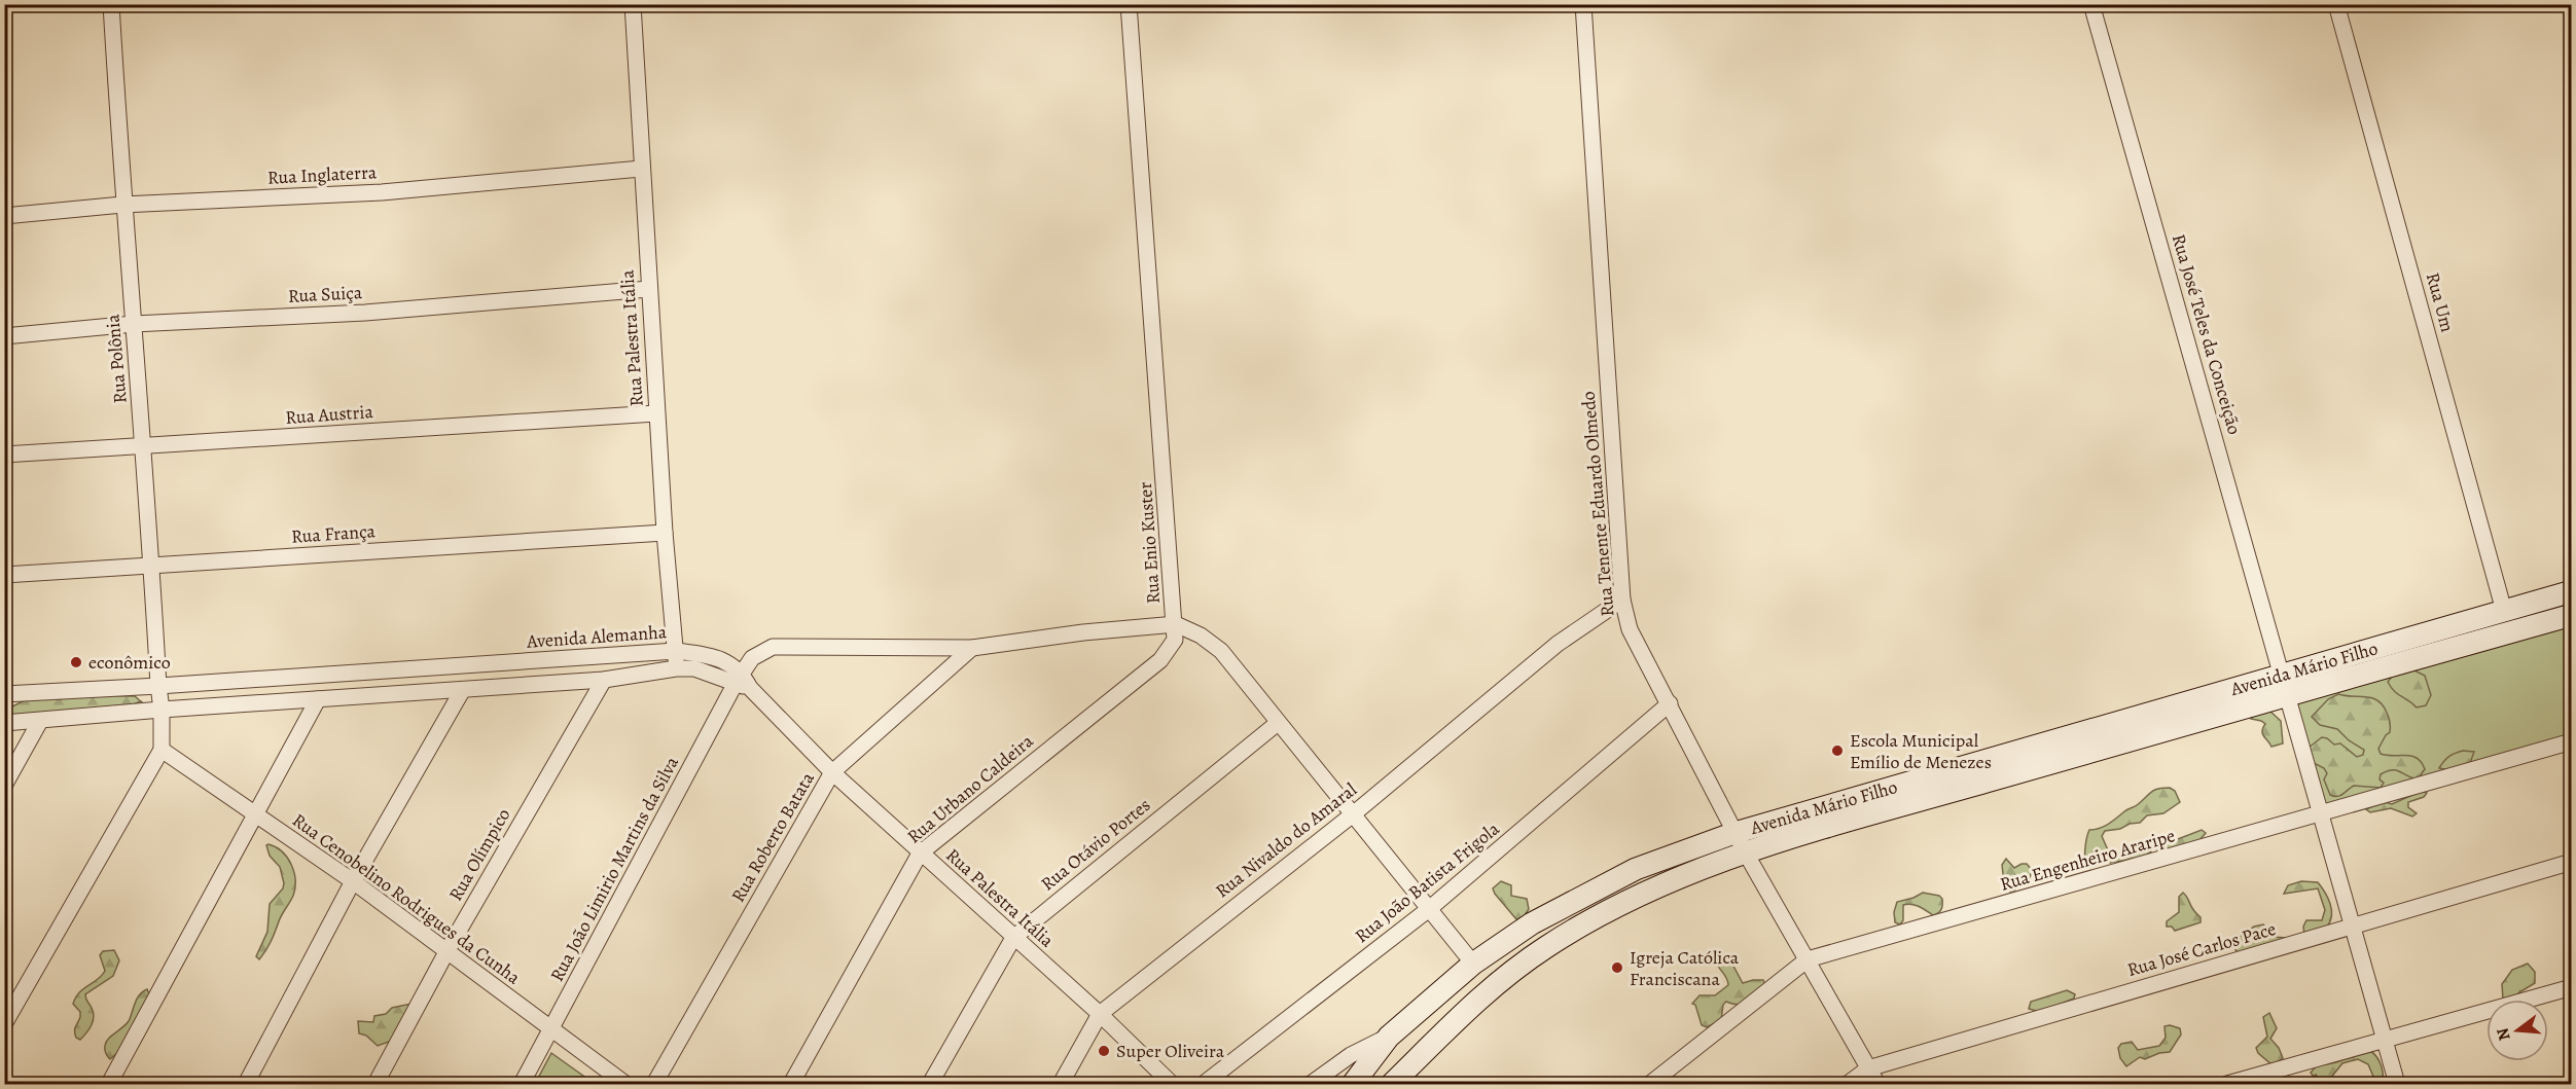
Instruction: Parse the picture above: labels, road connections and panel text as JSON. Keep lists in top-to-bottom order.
{
  "streets": {
    "main road": ["Avenida Mário Filho"],
    "street": [
      "Rua Inglaterra",
      "Rua Suiça",
      "Rua Um",
      "Rua José Teles da Conceição",
      "Rua Palestra Itália",
      "Rua Polônia",
      "Rua Austria",
      "Rua Tenente Eduardo Olmedo",
      "Rua França",
      "Rua Enio Kuster",
      "Avenida Alemanha",
      "Rua Urbano Caldeira",
      "Rua Roberto Batata",
      "Rua Nivaldo do Amaral",
      "Rua Otávio Portes",
      "Rua Olímpico",
      "Rua Engenheiro Araripe",
      "Rua João Limirio Martins da Silva",
      "Rua João Batista Frigola",
      "Rua Cenobelino Rodrigues da Cunha",
      "Rua José Carlos Pace"
    ]
  },
  "crossings": [
    ["Rua Inglaterra", "Rua Palestra Itália"],
    ["Rua Inglaterra", "Rua Polônia"],
    ["Rua Suiça", "Rua Palestra Itália"],
    ["Rua Suiça", "Rua Polônia"],
    ["Rua Um", "Avenida Mário Filho"],
    ["Rua José Teles da Conceição", "Avenida Mário Filho"],
    ["Rua José Teles da Conceição", "Rua Engenheiro Araripe"],
    ["Rua José Teles da Conceição", "Rua José Carlos Pace"],
    ["Rua Palestra Itália", "Rua Austria"],
    ["Rua Palestra Itália", "Rua França"],
    ["Rua Palestra Itália", "Avenida Alemanha"],
    ["Rua Palestra Itália", "Rua Urbano Caldeira"],
    ["Rua Palestra Itália", "Rua Roberto Batata"],
    ["Rua Palestra Itália", "Rua Nivaldo do Amaral"],
    ["Rua Palestra Itália", "Rua Otávio Portes"],
    ["Rua Palestra Itália", "Rua João Limirio Martins da Silva"],
    ["Rua Polônia", "Rua Austria"],
    ["Rua Polônia", "Rua França"],
    ["Rua Polônia", "Avenida Alemanha"],
    ["Rua Polônia", "Rua Cenobelino Rodrigues da Cunha"],
    ["Rua Tenente Eduardo Olmedo", "Avenida Mário Filho"],
    ["Rua Tenente Eduardo Olmedo", "Rua Nivaldo do Amaral"],
    ["Rua Tenente Eduardo Olmedo", "Rua Engenheiro Araripe"],
    ["Rua Tenente Eduardo Olmedo", "Rua João Batista Frigola"],
    ["Rua Tenente Eduardo Olmedo", "Rua José Carlos Pace"],
    ["Rua Enio Kuster", "Avenida Mário Filho"],
    ["Rua Enio Kuster", "Rua Urbano Caldeira"],
    ["Rua Enio Kuster", "Rua Nivaldo do Amaral"],
    ["Rua Enio Kuster", "Rua Otávio Portes"],
    ["Rua Enio Kuster", "Rua João Batista Frigola"],
    ["Avenida Alemanha", "Rua Olímpico"],
    ["Avenida Alemanha", "Rua João Limirio Martins da Silva"],
    ["Rua Olímpico", "Rua Cenobelino Rodrigues da Cunha"],
    ["Rua João Limirio Martins da Silva", "Rua Cenobelino Rodrigues da Cunha"]
  ],
  "places": [
    "econômico",
    "Escola Municipal Emílio de Menezes",
    "Igreja Católica Franciscana",
    "Super Oliveira"
  ],
  "north": "left"
}
